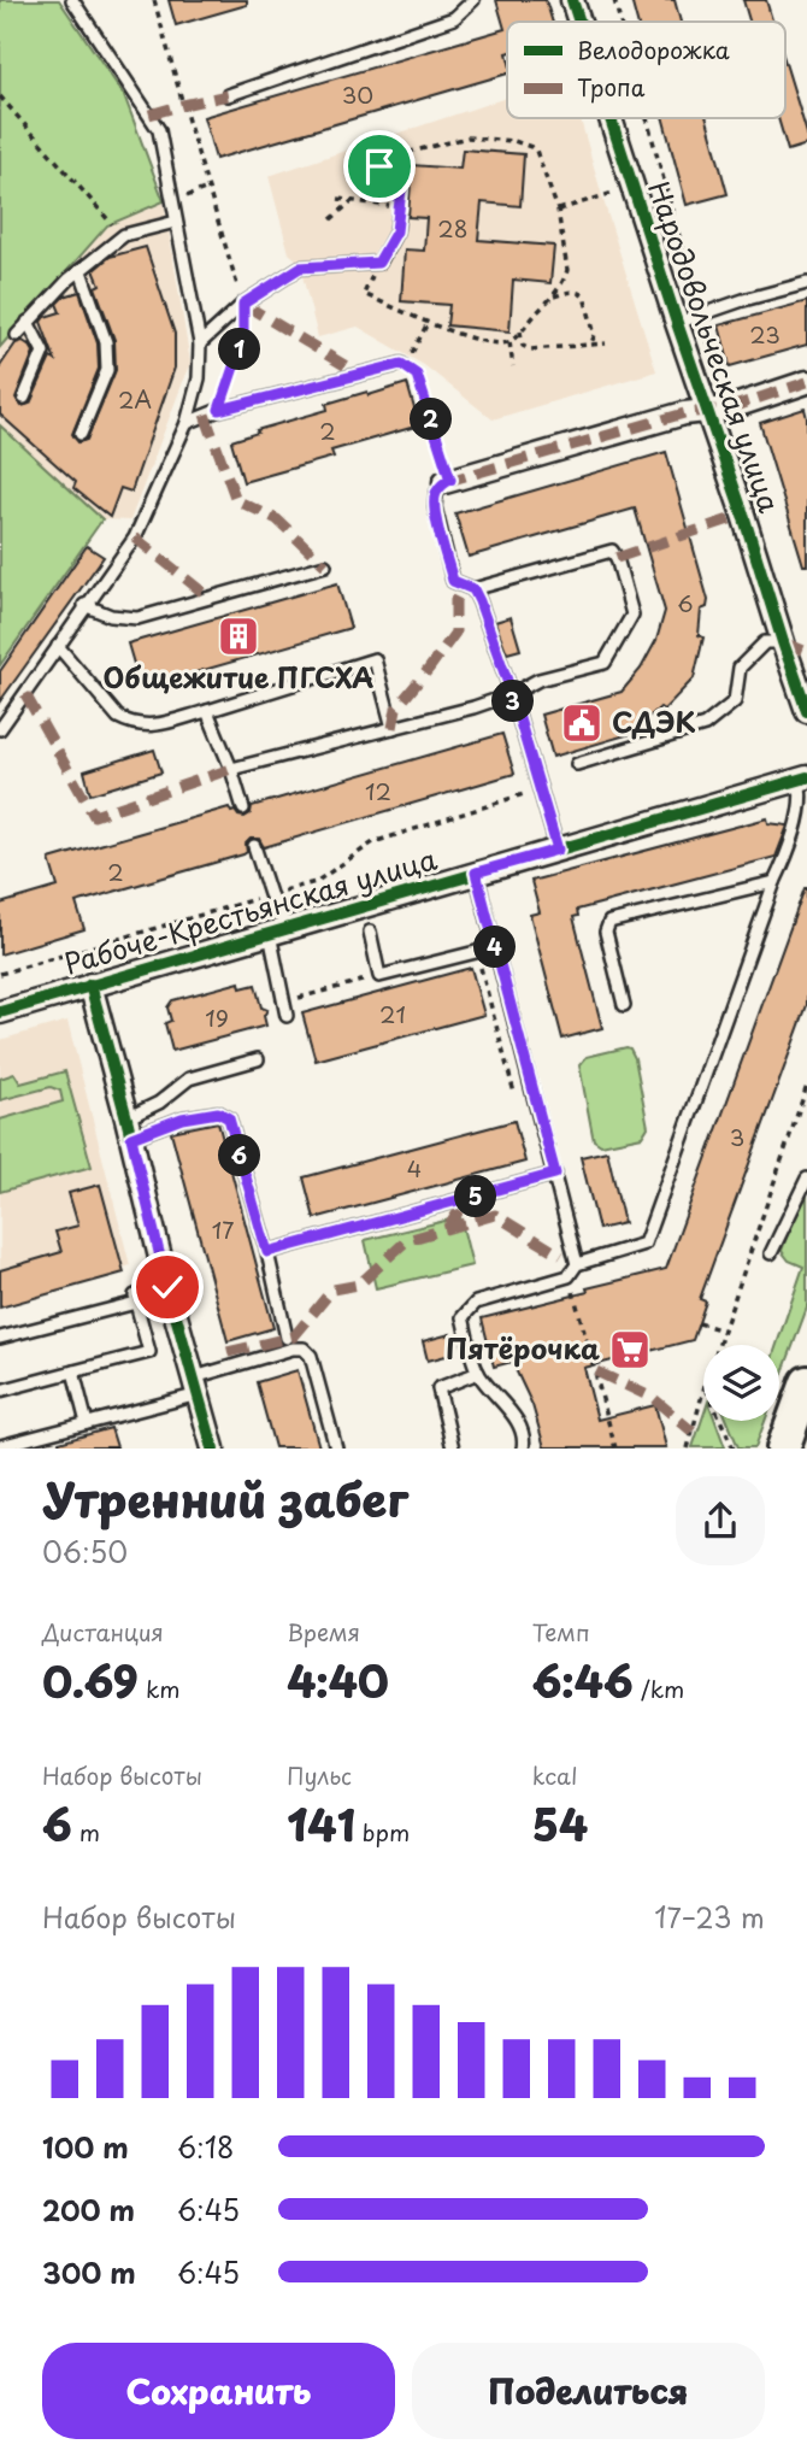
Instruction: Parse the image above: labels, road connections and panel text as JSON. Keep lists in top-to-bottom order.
{
  "streets": {
    "street": ["Народовольческая улица", "Рабоче-Крестьянская улица"]
  },
  "places": {
    "building": ["Общежитие ПГСХА"],
    "public building": ["СДЭК"],
    "supermarket": ["Пятёрочка"]
  },
  "house_numbers": [
    "30",
    "28",
    "23",
    "2А",
    "2",
    "6",
    "12",
    "2",
    "21",
    "19",
    "3",
    "4",
    "17"
  ],
  "legend": ["Велодорожка", "Тропа"],
  "page": {
    "pins": [
      "1",
      "2",
      "3",
      "4",
      "6",
      "5"
    ],
    "heading": ["Утренний забег", "06:50"],
    "stats": [
      ["Дистанция", "0.69 km"],
      ["Время", "4:40"],
      ["Темп", "6:46 /km"],
      ["Набор высоты", "6 m"],
      ["Пульс", "141 bpm"],
      ["kcal", "54"]
    ],
    "chart": ["Набор высоты", "17–23 m"],
    "list": [
      {
        "name": "100 m",
        "note": "6:18"
      },
      {
        "name": "200 m",
        "note": "6:45"
      },
      {
        "name": "300 m",
        "note": "6:45"
      }
    ],
    "buttons": ["Сохранить", "Поделиться"]
  }
}
